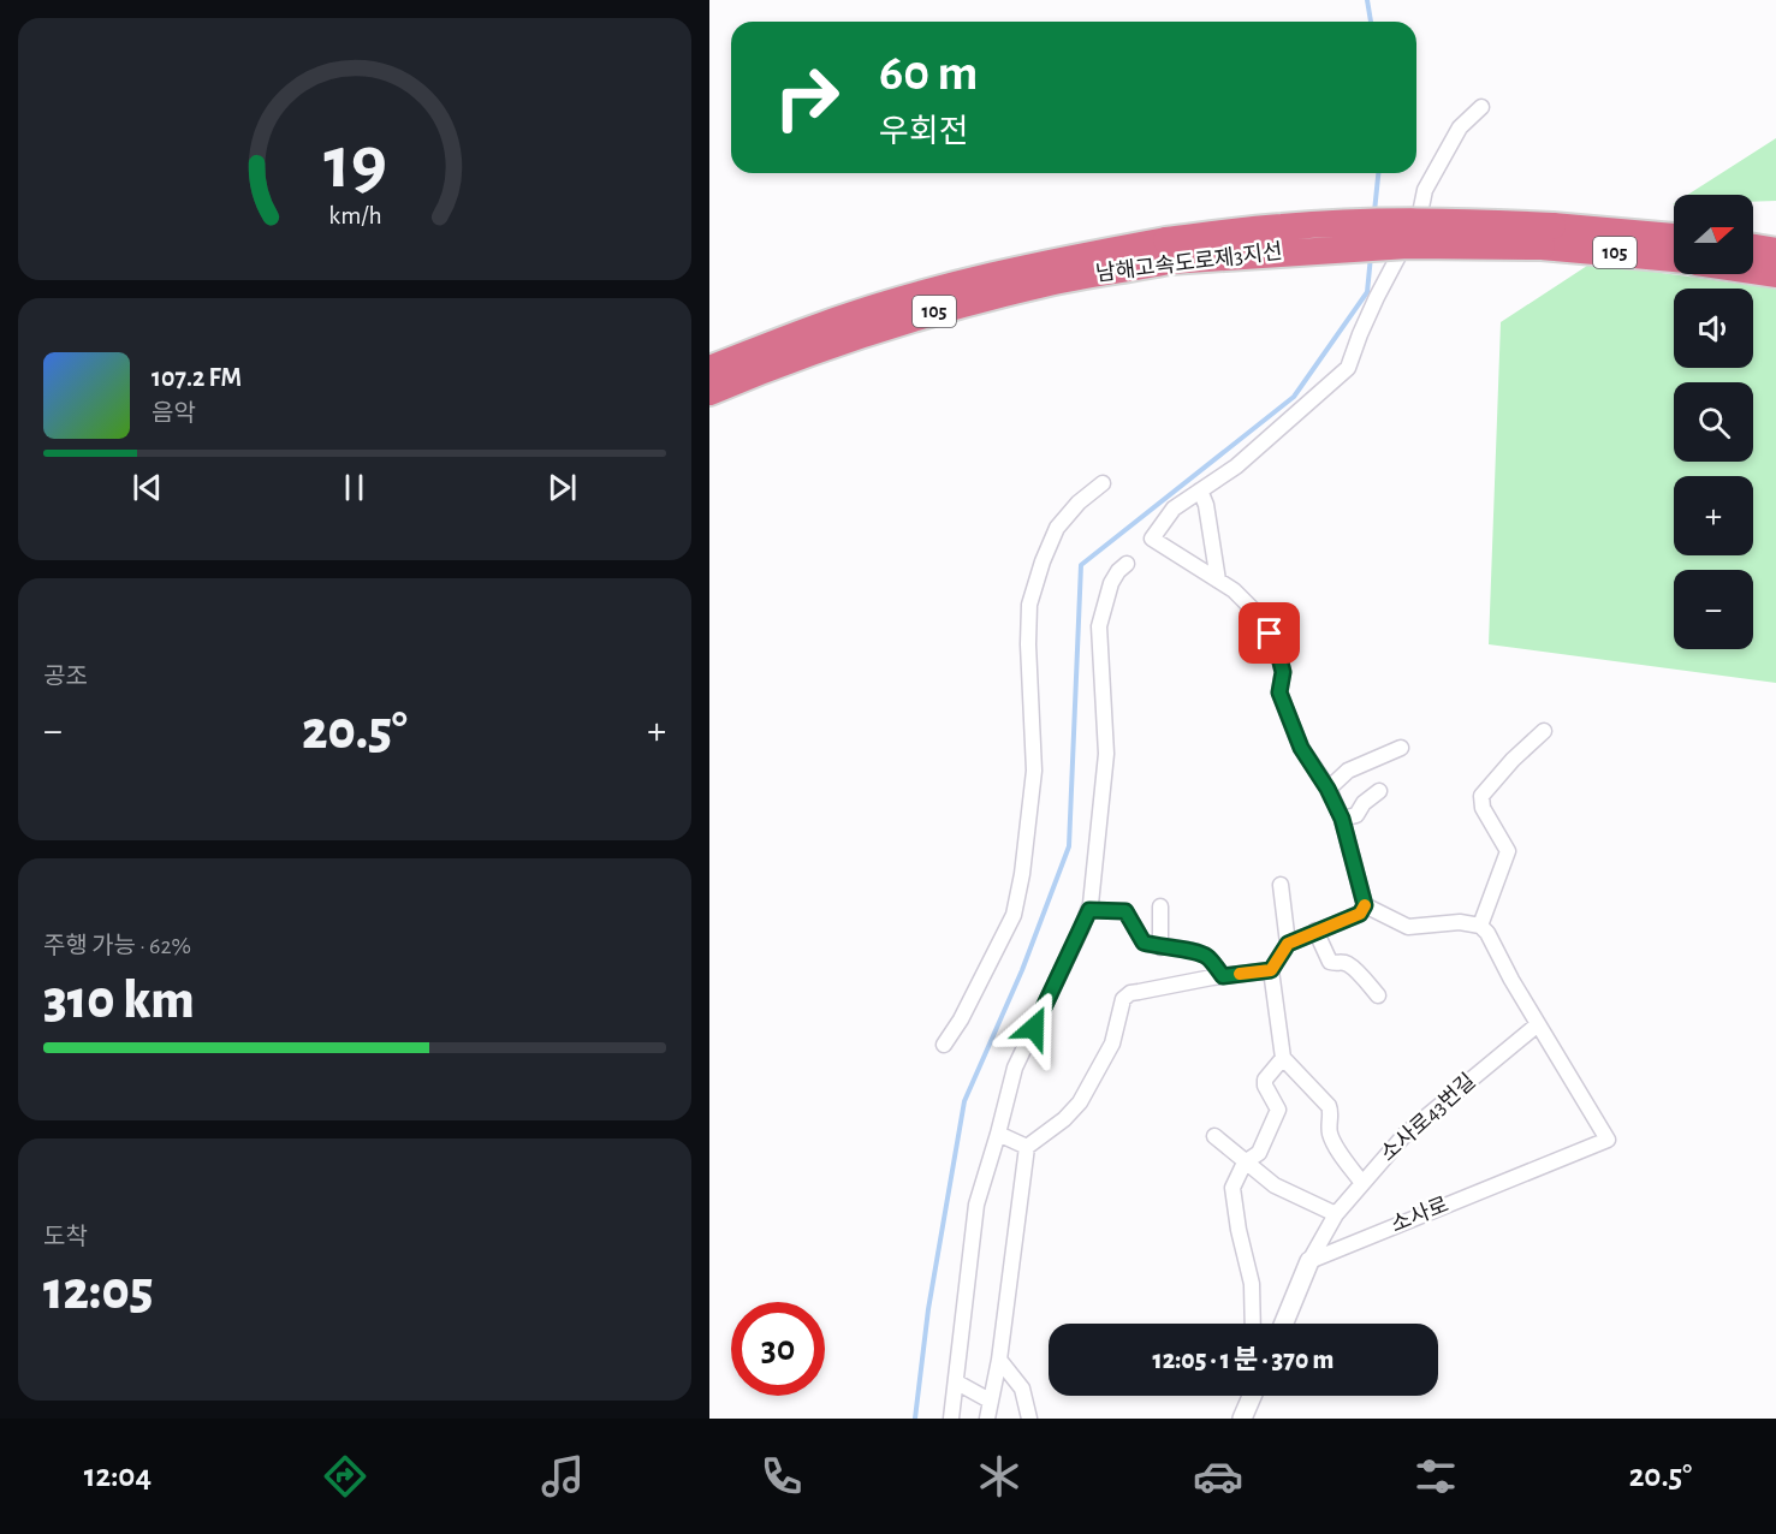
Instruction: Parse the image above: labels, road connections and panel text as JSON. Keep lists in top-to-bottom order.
{
  "streets": {
    "highway": ["105", "남해고속도로제3지선"],
    "street": ["소사로43번길", "소사로"]
  },
  "crossings": [
    ["소사로43번길", "소사로"]
  ],
  "north": "right",
  "page": {
    "turn": ["60 m", "우회전"],
    "map_buttons": ["+", "−"],
    "song": ["107.2 FM", "음악"],
    "tile": [
      "공조",
      ["주행 가능 · 62%", "310 km"],
      ["도착", "12:05"]
    ],
    "heat": ["−", "20.5°", "+"],
    "limit": "30",
    "trip": "12:05 · 1 분 · 370 m",
    "tabs": ["12:04", "20.5°"],
    "gauge": ["19", "km/h"]
  }
}
